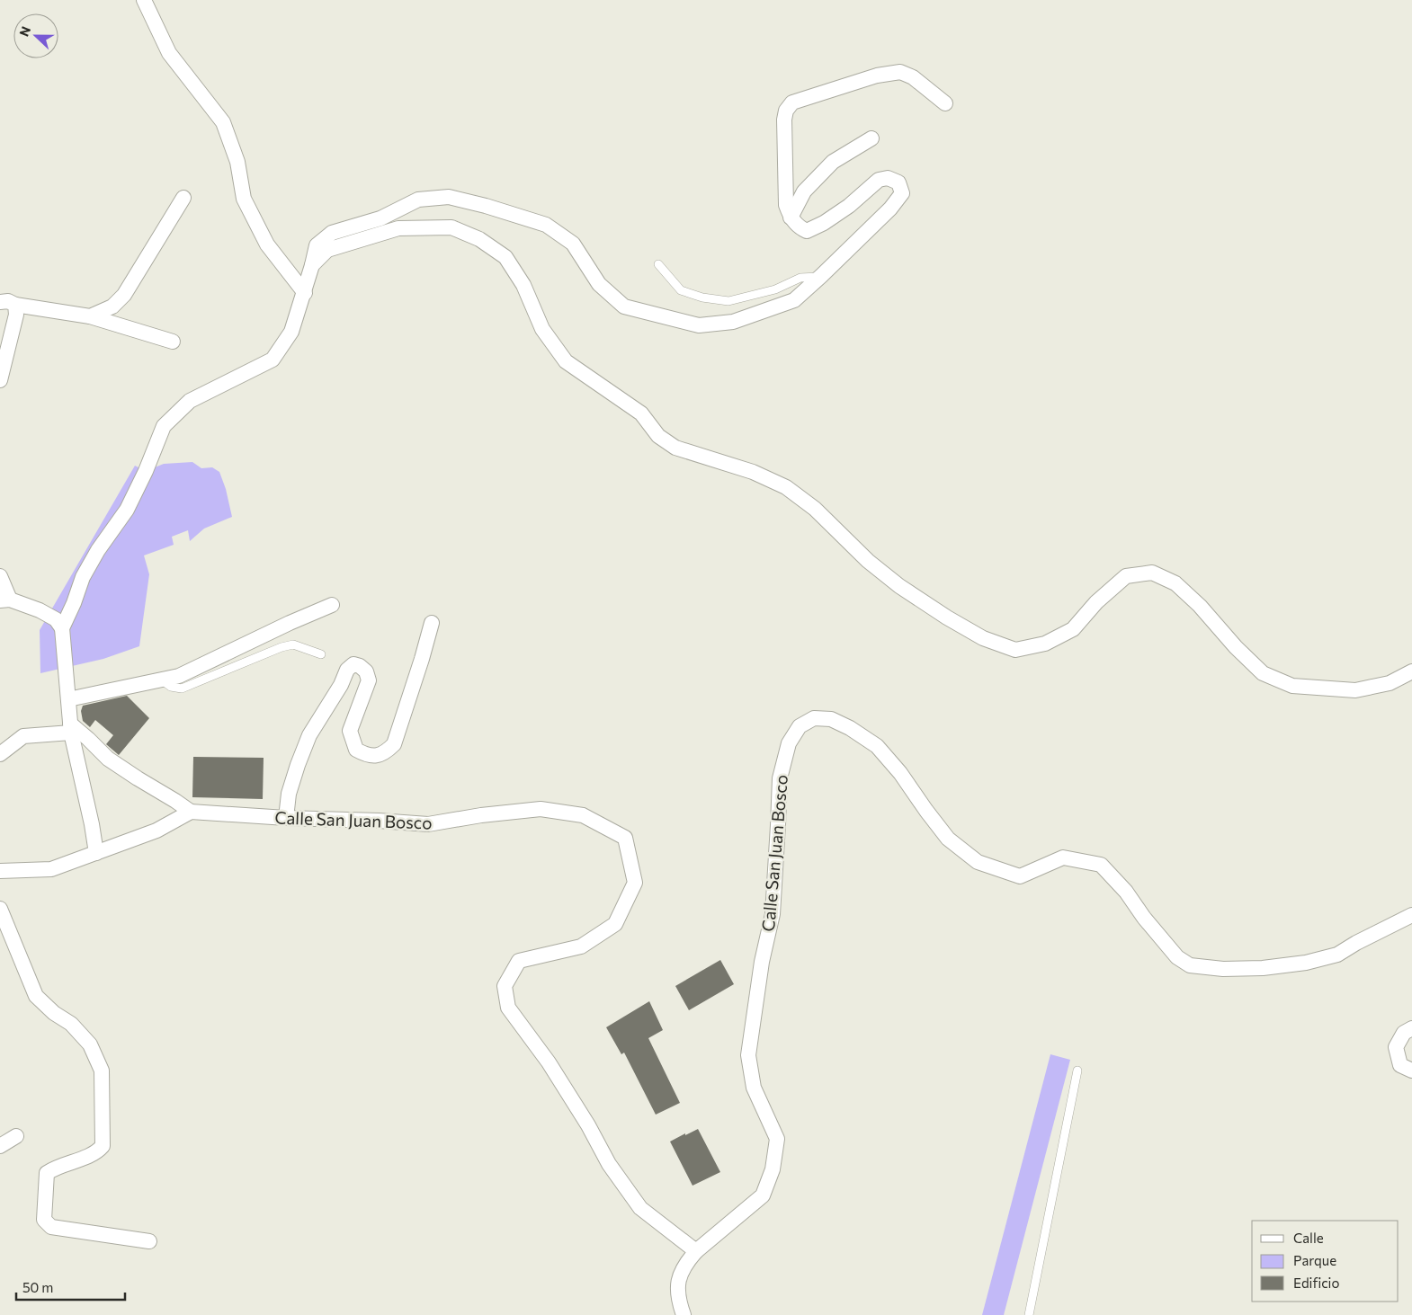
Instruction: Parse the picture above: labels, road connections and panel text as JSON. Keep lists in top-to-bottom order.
{
  "streets": {
    "street": ["Calle San Juan Bosco"]
  },
  "legend": ["Calle", "Parque", "Edificio"],
  "scale_bar": "50 m",
  "north": "left"
}
